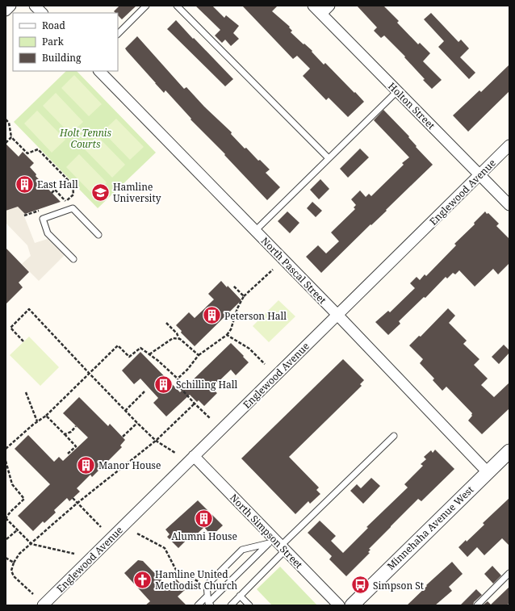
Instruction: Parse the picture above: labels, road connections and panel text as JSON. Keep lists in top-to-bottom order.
{
  "streets": {
    "street": [
      "Holton Street",
      "Englewood Avenue",
      "North Pascal Street",
      "Minnehaha Avenue West",
      "North Simpson Street"
    ]
  },
  "crossings": [
    ["Holton Street", "Englewood Avenue"],
    ["Englewood Avenue", "North Pascal Street"],
    ["Englewood Avenue", "North Simpson Street"],
    ["North Pascal Street", "Minnehaha Avenue West"]
  ],
  "parks": ["Holt Tennis Courts"],
  "places": {
    "building": [
      "East Hall",
      "Peterson Hall",
      "Schilling Hall",
      "Manor House",
      "Alumni House"
    ],
    "school or university": ["Hamline University"],
    "church": ["Hamline United Methodist Church"],
    "bus stop": ["Simpson St"]
  },
  "legend": ["Road", "Park", "Building"]
}
